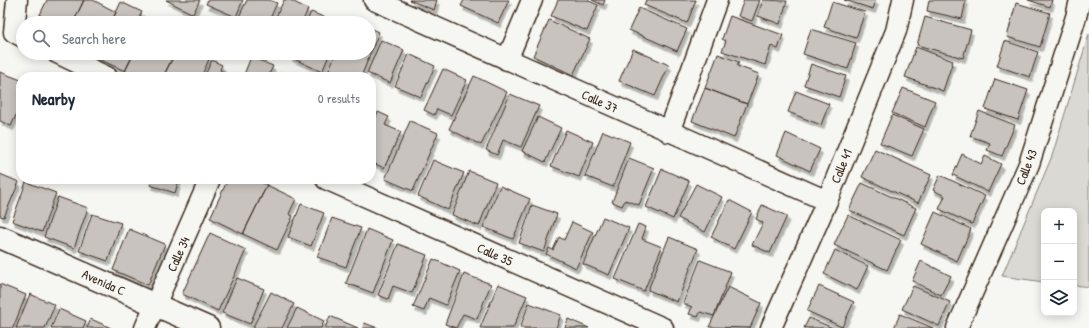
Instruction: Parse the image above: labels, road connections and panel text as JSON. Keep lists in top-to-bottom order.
{
  "streets": {
    "street": [
      "Calle 37",
      "Calle 41",
      "Calle 43",
      "Calle 34",
      "Calle 35",
      "Avenida C"
    ]
  },
  "crossings": [
    ["Calle 37", "Calle 41"],
    ["Calle 34", "Avenida C"]
  ],
  "page": {
    "search": "Search here",
    "heading": ["Nearby", "0 results"],
    "map_buttons": ["+", "−"]
  }
}
